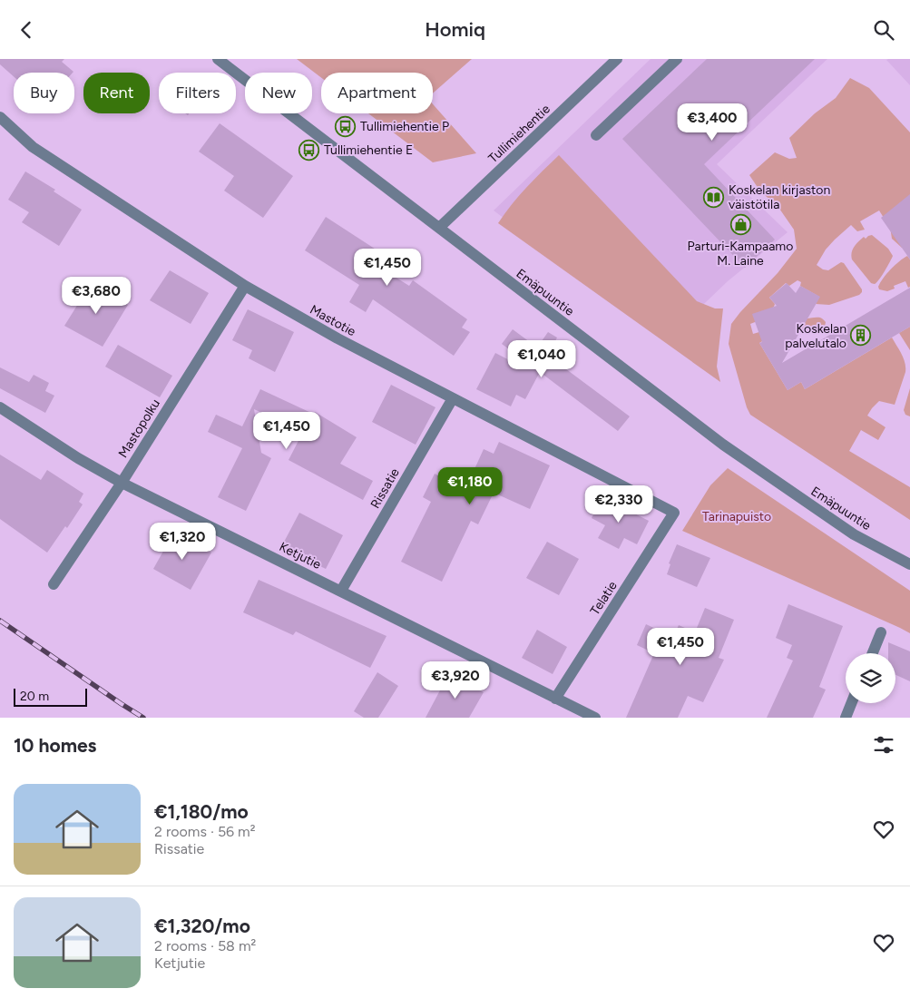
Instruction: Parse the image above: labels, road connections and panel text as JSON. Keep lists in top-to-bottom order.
{
  "streets": {
    "street": [
      "Tullimiehentie",
      "Emäpuuntie",
      "Mastotie",
      "Mastopolku",
      "Rissatie",
      "Ketjutie",
      "Telatie"
    ]
  },
  "crossings": [
    ["Tullimiehentie", "Emäpuuntie"],
    ["Mastotie", "Mastopolku"],
    ["Mastotie", "Rissatie"],
    ["Mastotie", "Telatie"],
    ["Mastopolku", "Ketjutie"],
    ["Rissatie", "Ketjutie"],
    ["Ketjutie", "Telatie"]
  ],
  "parks": ["Tarinapuisto"],
  "places": {
    "bus stop": ["Tullimiehentie P", "Tullimiehentie E"],
    "library": ["Koskelan kirjaston väistötila"],
    "shop": ["Parturi-Kampaamo M. Laine"],
    "building": ["Koskelan palvelutalo"]
  },
  "scale_bar": "20 m",
  "page": {
    "header": "Homiq",
    "chip": [
      "Buy",
      "Rent",
      "Filters",
      "New",
      "Apartment"
    ],
    "price": [
      "€3,400",
      "€1,450",
      "€3,680",
      "€1,040",
      "€1,450",
      "€1,180",
      "€2,330",
      "€1,320",
      "€1,450",
      "€3,920"
    ],
    "scale": "20 m",
    "heading": "10 homes",
    "list": [
      {
        "name": "€1,180/mo",
        "note": "2 rooms · 56 m² · Rissatie"
      },
      {
        "name": "€1,320/mo",
        "note": "2 rooms · 58 m² · Ketjutie"
      }
    ]
  }
}
